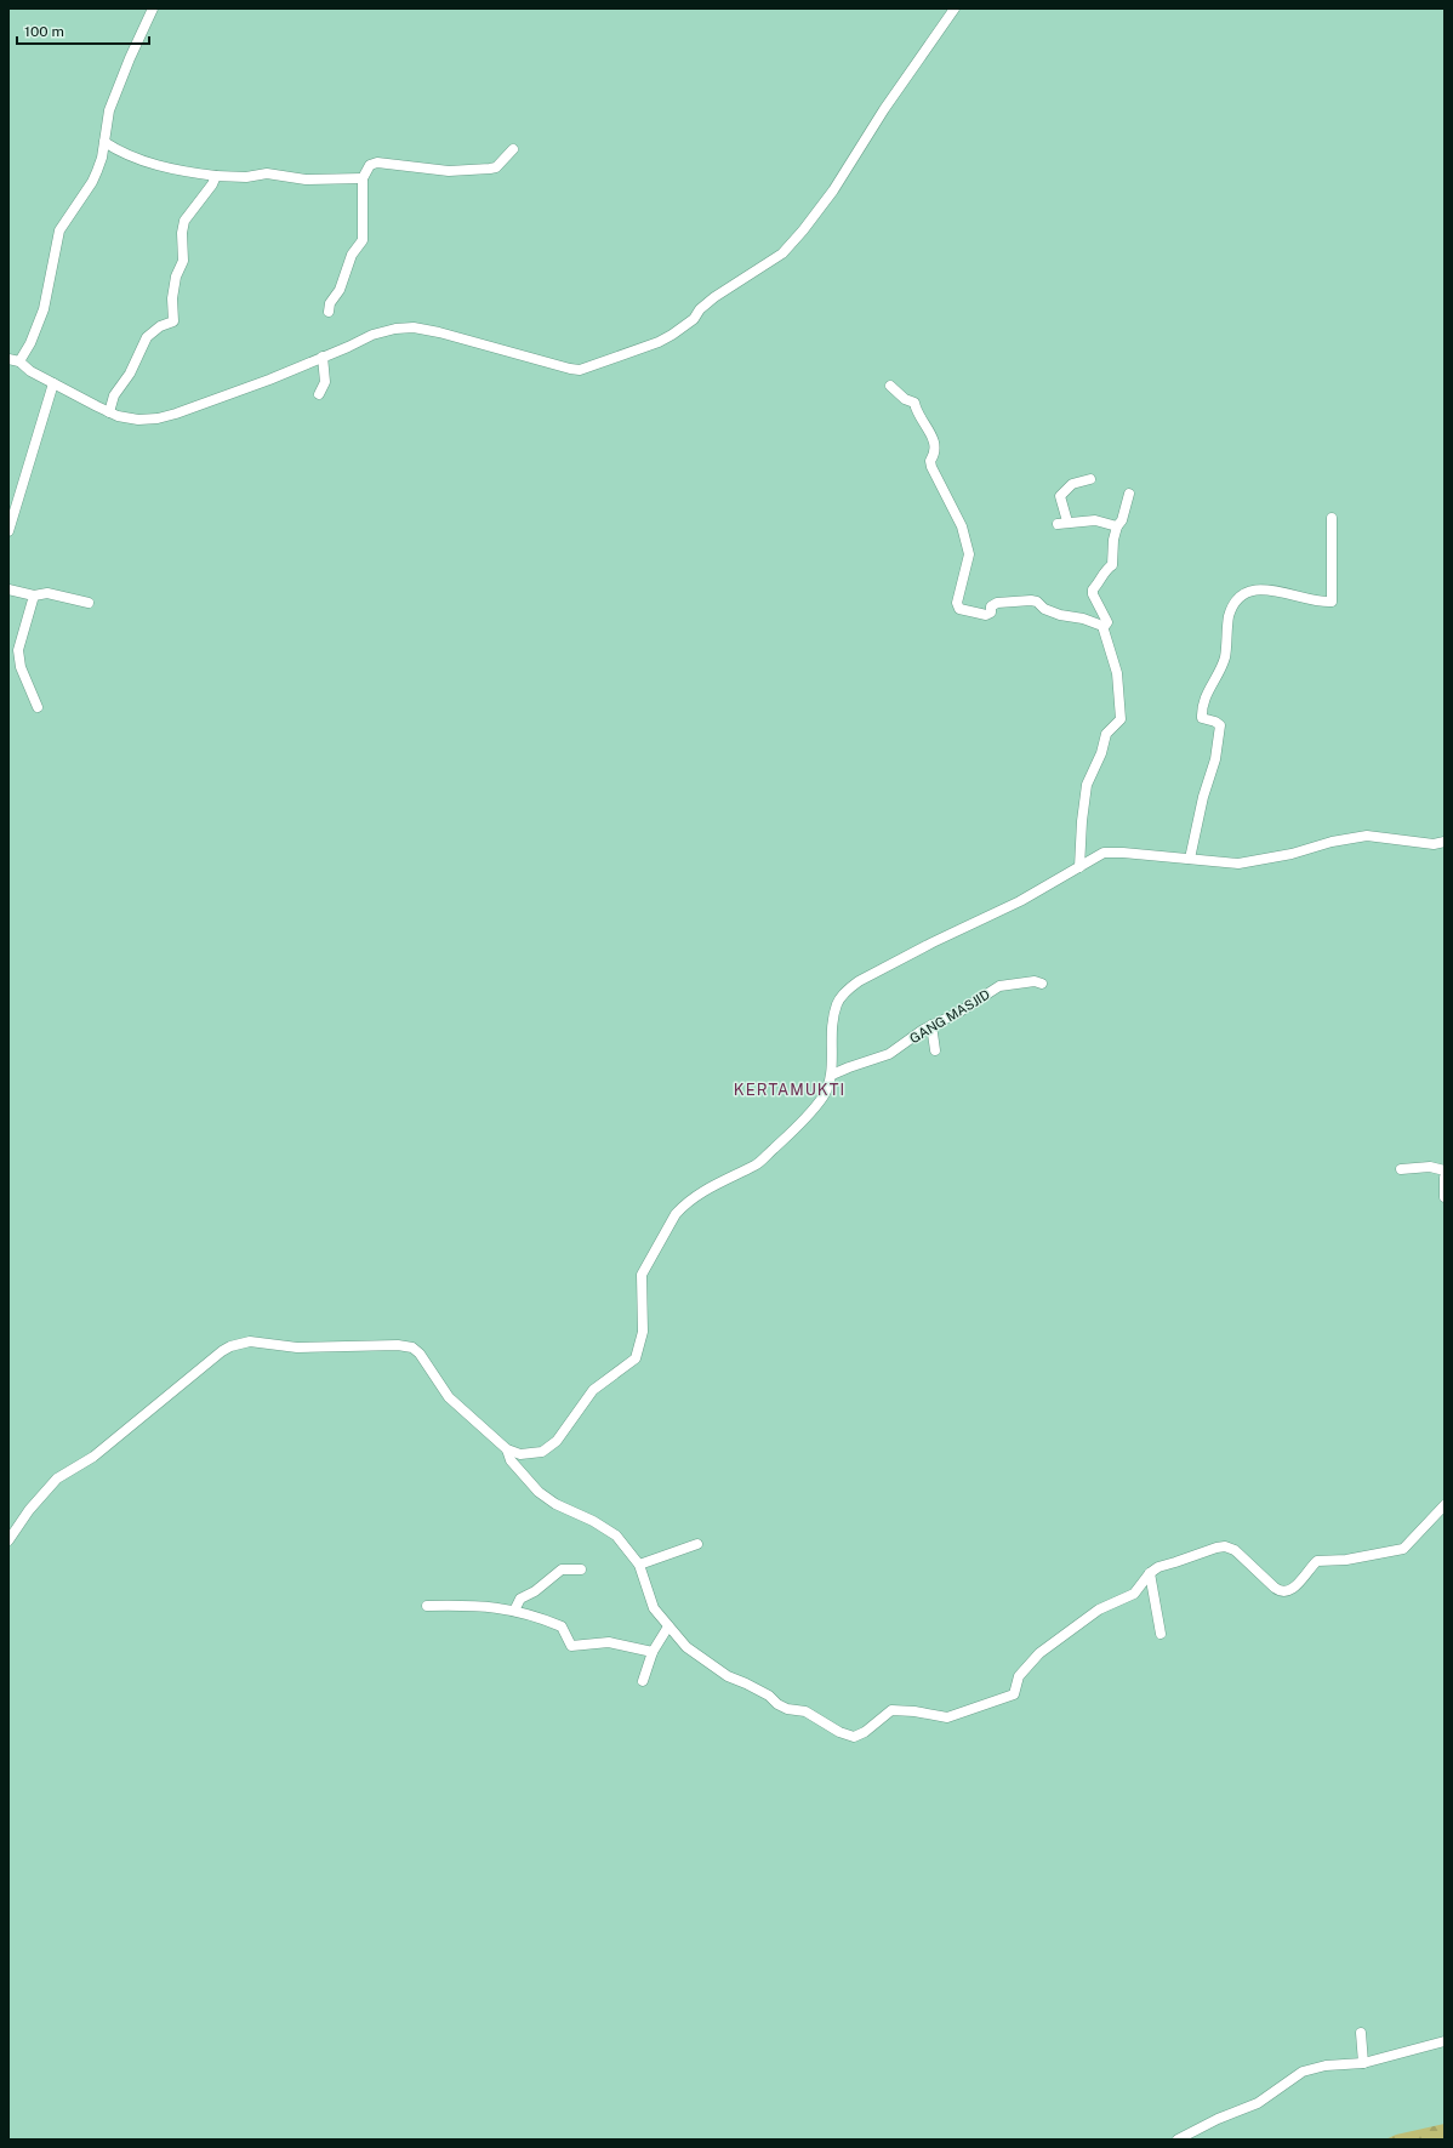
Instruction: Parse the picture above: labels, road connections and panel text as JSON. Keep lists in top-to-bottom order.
{
  "streets": {
    "street": ["GANG MASJID"]
  },
  "districts": ["KERTAMUKTI"],
  "scale_bar": "100 m"
}
